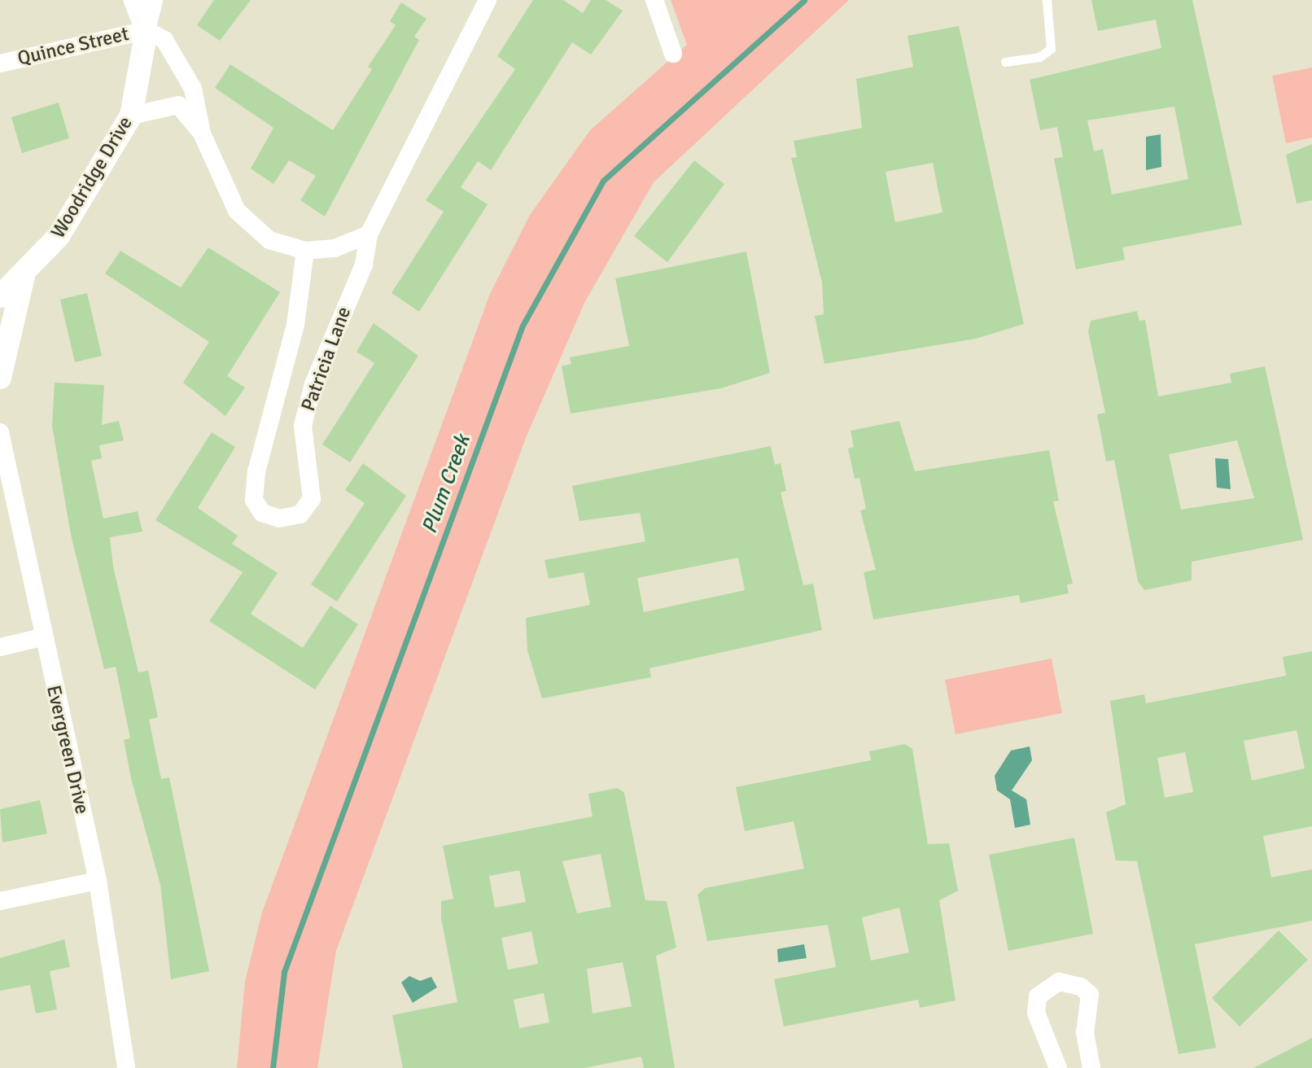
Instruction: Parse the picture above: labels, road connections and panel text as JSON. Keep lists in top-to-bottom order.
{
  "streets": {
    "street": [
      "Quince Street",
      "Woodridge Drive",
      "Patricia Lane",
      "Evergreen Drive"
    ]
  },
  "crossings": [
    ["Quince Street", "Woodridge Drive"]
  ],
  "water": ["Plum Creek"]
}
